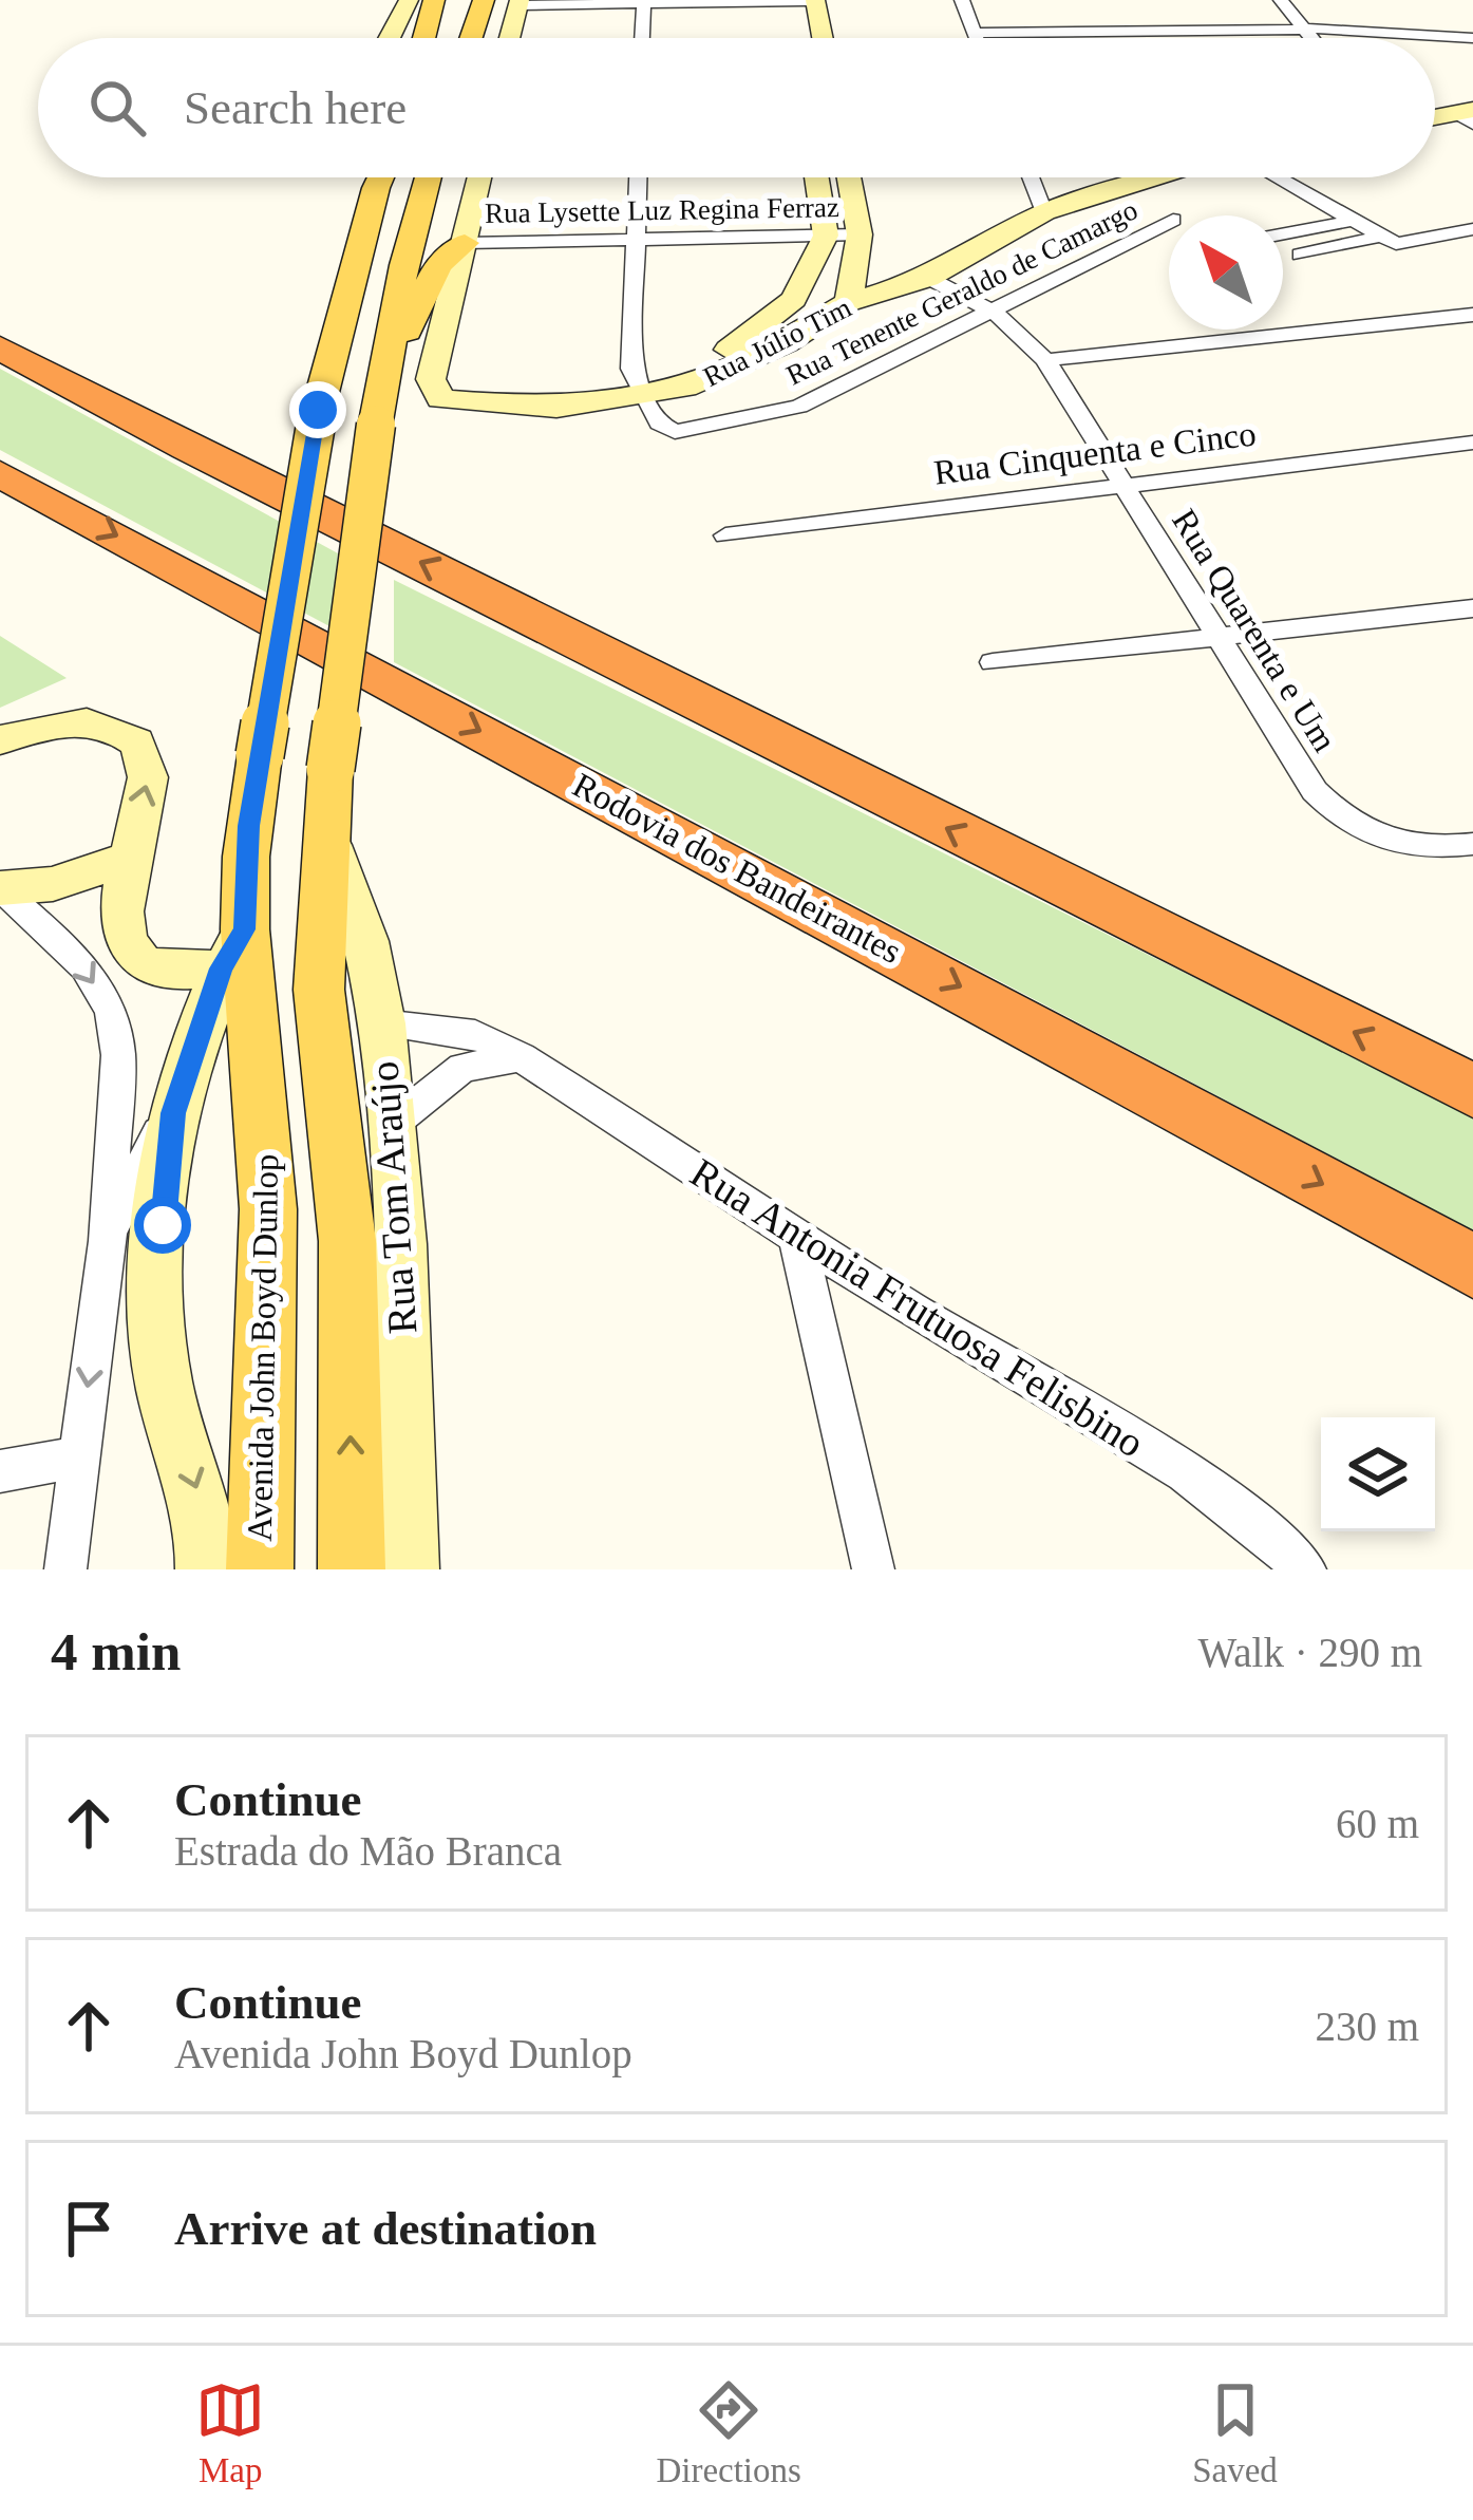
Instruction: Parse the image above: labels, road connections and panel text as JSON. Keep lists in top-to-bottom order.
{
  "streets": {
    "highway": ["Rodovia dos Bandeirantes"],
    "main road": ["Rua Júlio Tim", "Rua Tom Araújo", "Avenida John Boyd Dunlop"],
    "street": [
      "Rua Lysette Luz Regina Ferraz",
      "Rua Tenente Geraldo de Camargo",
      "Rua Cinquenta e Cinco",
      "Rua Quarenta e Um",
      "Rua Antonia Frutuosa Felisbino"
    ]
  },
  "crossings": [
    ["Rua Lysette Luz Regina Ferraz", "Rua Júlio Tim"],
    ["Rua Tenente Geraldo de Camargo", "Rua Júlio Tim"],
    ["Rua Tenente Geraldo de Camargo", "Rua Quarenta e Um"],
    ["Rua Júlio Tim", "Rua Quarenta e Um"],
    ["Rua Cinquenta e Cinco", "Rua Quarenta e Um"],
    ["Rua Tom Araújo", "Rua Antonia Frutuosa Felisbino"],
    ["Rua Tom Araújo", "Avenida John Boyd Dunlop"]
  ],
  "north": "top left",
  "page": {
    "search": "Search here",
    "heading": ["4 min", "Walk · 290 m"],
    "list": [
      ["Continue", "Estrada do Mão Branca", "60 m"],
      ["Continue", "Avenida John Boyd Dunlop", "230 m"],
      "Arrive at destination"
    ],
    "nav": ["Map", "Directions", "Saved"]
  }
}
